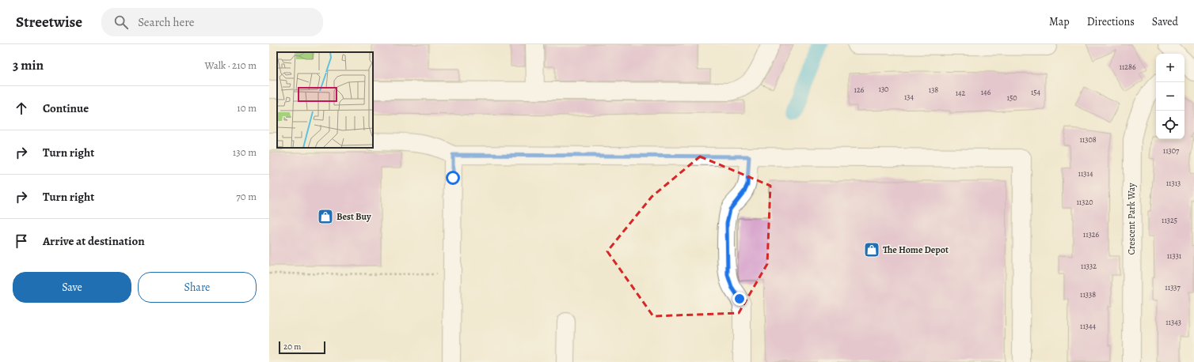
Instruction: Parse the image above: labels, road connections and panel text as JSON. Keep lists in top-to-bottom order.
{
  "streets": {
    "street": ["Crescent Park Way"]
  },
  "places": {
    "shop": ["Best Buy", "The Home Depot"]
  },
  "house_numbers": [
    "11286",
    "130",
    "126",
    "138",
    "146",
    "154",
    "142",
    "134",
    "150",
    "11308",
    "11307",
    "11314",
    "11313",
    "11320",
    "11325",
    "11326",
    "11331",
    "11332",
    "11337",
    "11338",
    "11343",
    "11344"
  ],
  "scale_bar": "20 m",
  "page": {
    "header": "Streetwise",
    "search": "Search here",
    "nav": ["Map", "Directions", "Saved"],
    "heading": ["3 min", "Walk · 210 m"],
    "map_buttons": ["+", "−"],
    "list": [
      ["Continue", "10 m"],
      ["Turn right", "130 m"],
      ["Turn right", "70 m"],
      "Arrive at destination"
    ],
    "buttons": ["Save", "Share"],
    "scale": "20 m"
  }
}
